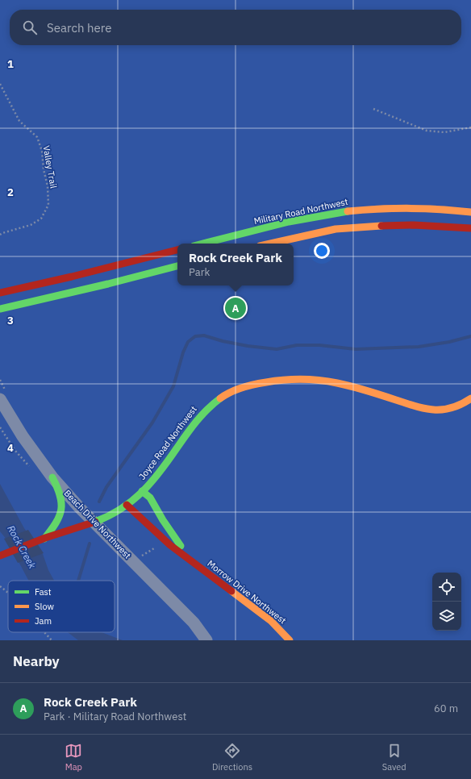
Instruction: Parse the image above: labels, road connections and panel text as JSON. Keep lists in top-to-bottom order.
{
  "streets": {
    "street": [
      "Military Road Northwest",
      "Joyce Road Northwest",
      "Beach Drive Northwest",
      "Morrow Drive Northwest"
    ],
    "path": ["Valley Trail"]
  },
  "crossings": [
    ["Joyce Road Northwest", "Beach Drive Northwest"],
    ["Joyce Road Northwest", "Morrow Drive Northwest"]
  ],
  "water": ["Rock Creek"],
  "legend": ["Fast", "Slow", "Jam"],
  "page": {
    "search": "Search here",
    "popup": ["Rock Creek Park", "Park"],
    "pins": "A",
    "heading": "Nearby",
    "list": [
      {
        "mark": "A",
        "name": "Rock Creek Park",
        "note": "Park · Military Road Northwest",
        "value": "60 m"
      }
    ],
    "nav": ["Map", "Directions", "Saved"]
  },
  "grid": {
    "rows": [
      "1",
      "2",
      "3",
      "4"
    ]
  }
}
